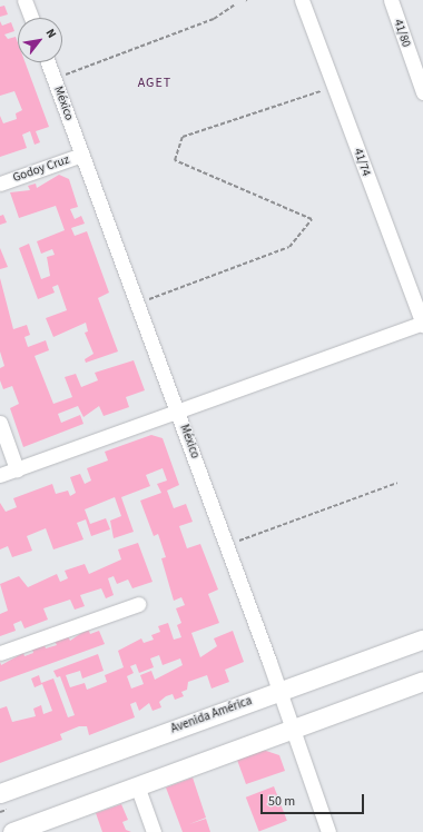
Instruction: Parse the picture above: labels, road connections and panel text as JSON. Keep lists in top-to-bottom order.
{
  "streets": {
    "main road": ["Avenida América"],
    "street": [
      "41/80",
      "México",
      "41/74",
      "Godoy Cruz"
    ]
  },
  "crossings": [
    ["México", "Godoy Cruz"],
    ["México", "Avenida América"]
  ],
  "districts": ["AGET"],
  "scale_bar": "50 m",
  "north": "top right"
}
